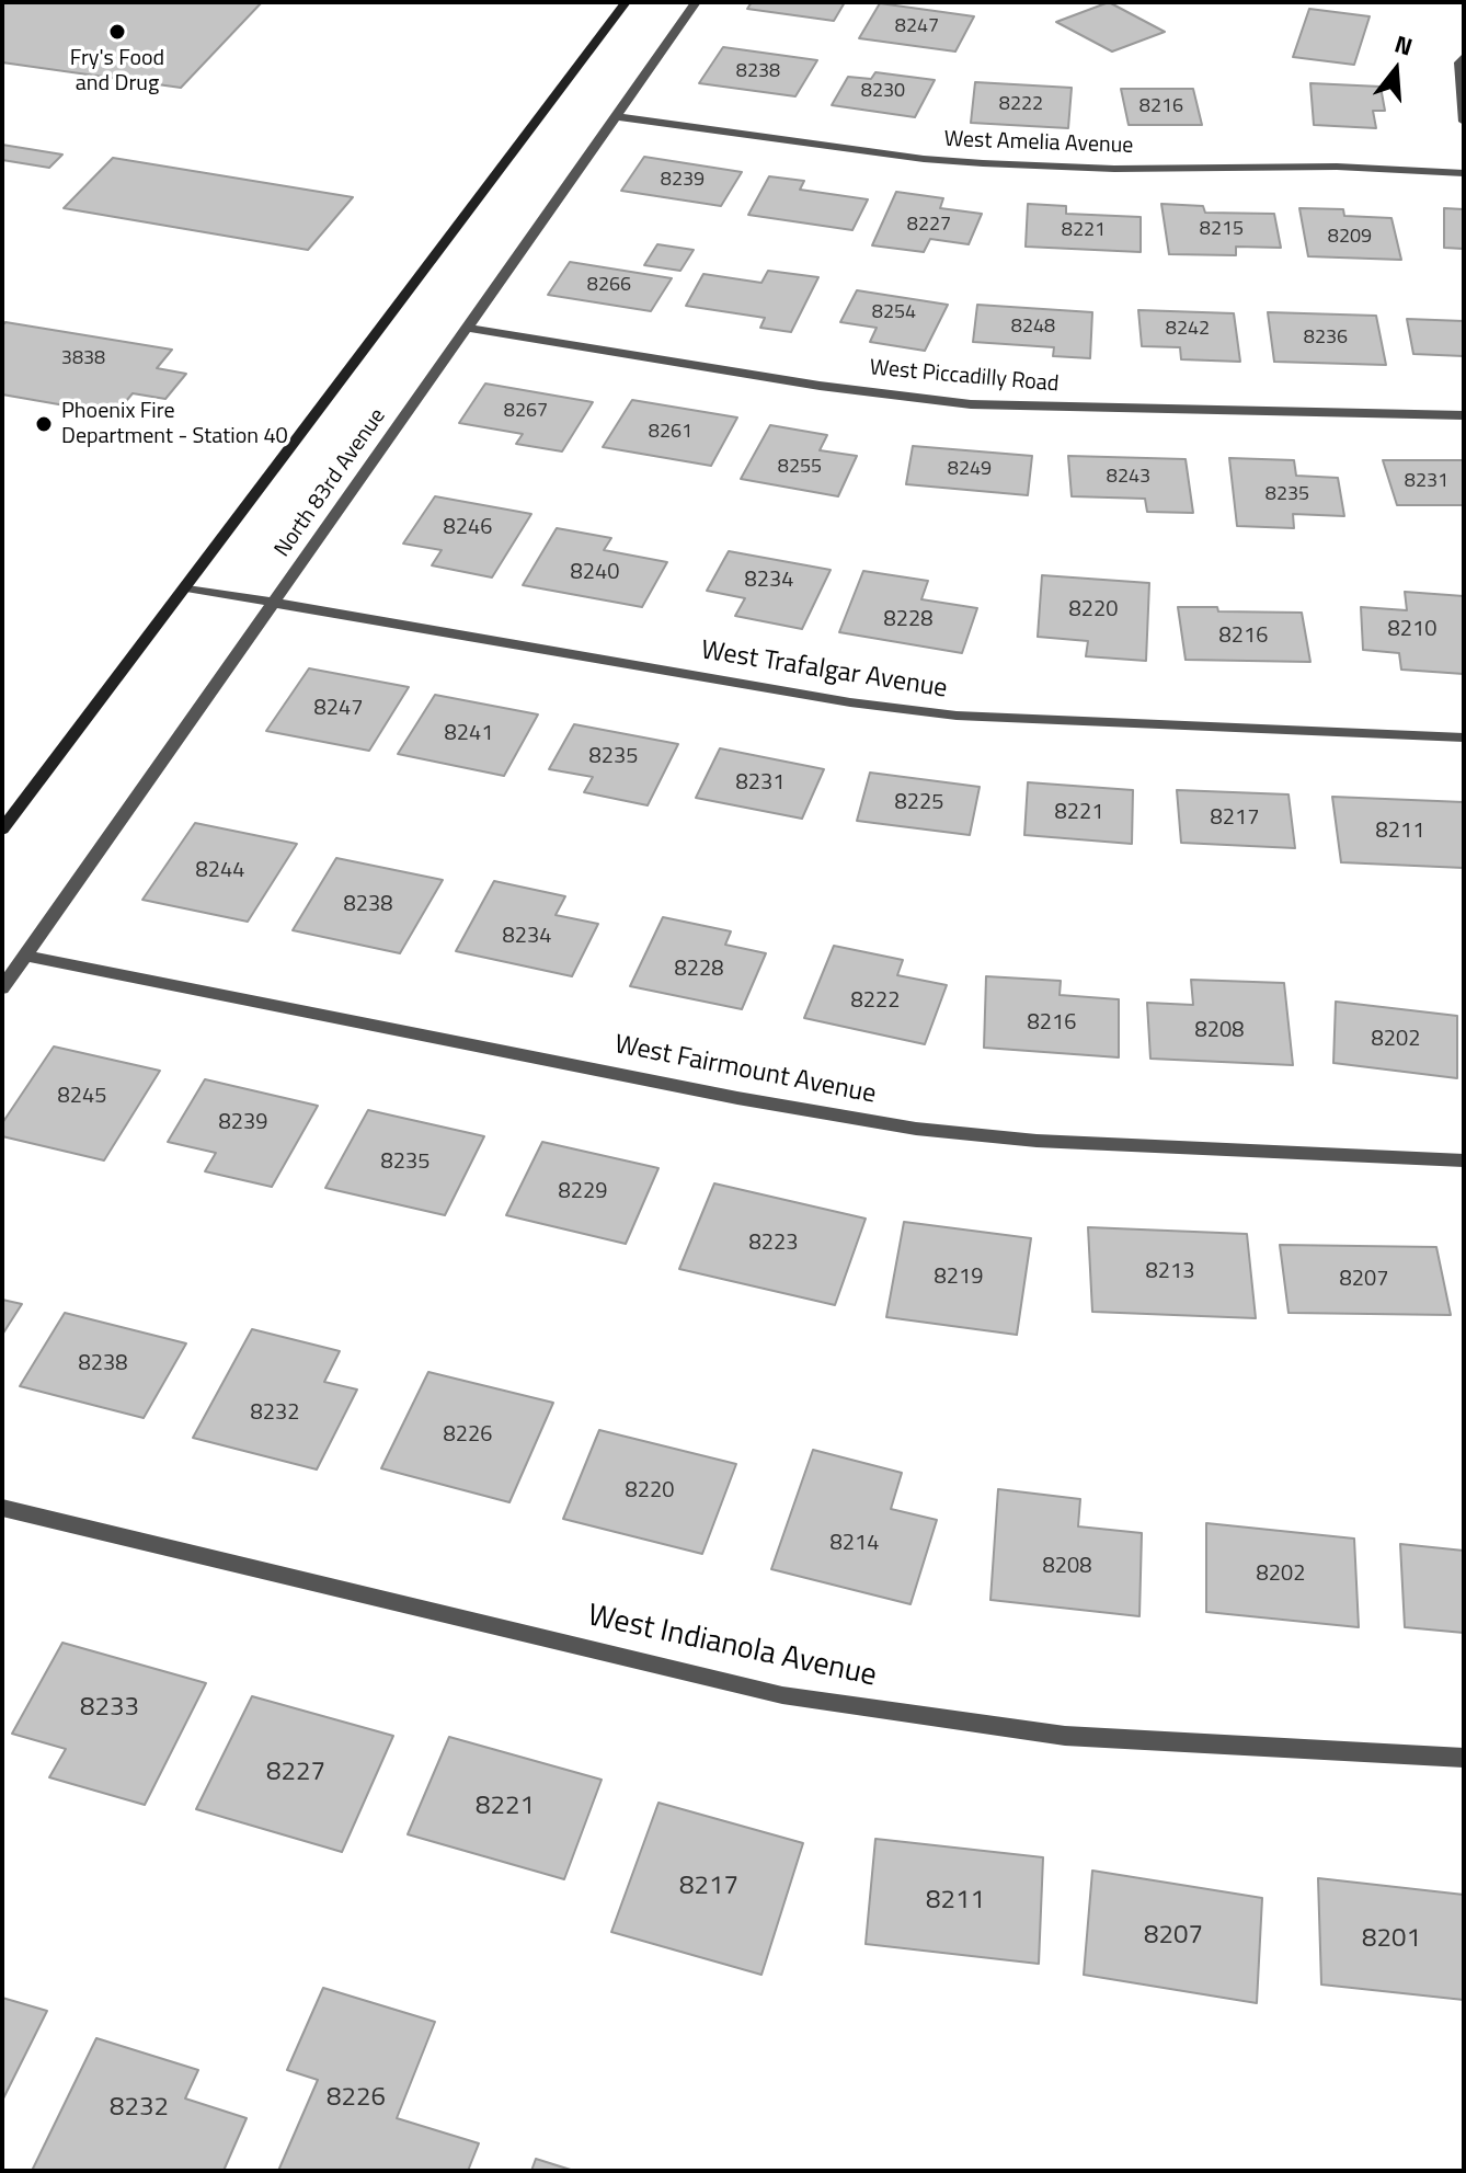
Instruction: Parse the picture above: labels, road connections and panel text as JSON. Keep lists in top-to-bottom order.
{
  "streets": {
    "main road": ["North 83rd Avenue"],
    "street": [
      "West Amelia Avenue",
      "West Piccadilly Road",
      "West Trafalgar Avenue",
      "West Fairmount Avenue",
      "West Indianola Avenue"
    ]
  },
  "crossings": [
    ["West Amelia Avenue", "North 83rd Avenue"],
    ["West Piccadilly Road", "North 83rd Avenue"],
    ["North 83rd Avenue", "West Trafalgar Avenue"],
    ["North 83rd Avenue", "West Fairmount Avenue"]
  ],
  "places": ["Fry's Food and Drug", "Phoenix Fire Department - Station 40"],
  "house_numbers": [
    "8247",
    "8238",
    "8230",
    "8222",
    "8216",
    "8239",
    "8227",
    "8215",
    "8221",
    "8209",
    "8266",
    "8254",
    "8248",
    "8242",
    "8236",
    "3838",
    "8267",
    "8261",
    "8255",
    "8249",
    "8243",
    "8231",
    "8235",
    "8246",
    "8240",
    "8234",
    "8220",
    "8228",
    "8210",
    "8216",
    "8247",
    "8241",
    "8235",
    "8231",
    "8225",
    "8221",
    "8217",
    "8211",
    "8244",
    "8238",
    "8234",
    "8228",
    "8222",
    "8216",
    "8208",
    "8202",
    "8245",
    "8239",
    "8235",
    "8229",
    "8223",
    "8213",
    "8219",
    "8207",
    "8238",
    "8232",
    "8226",
    "8220",
    "8214",
    "8208",
    "8202",
    "8233",
    "8227",
    "8221",
    "8217",
    "8211",
    "8207",
    "8201",
    "8226",
    "8232"
  ],
  "north": "top"
}
